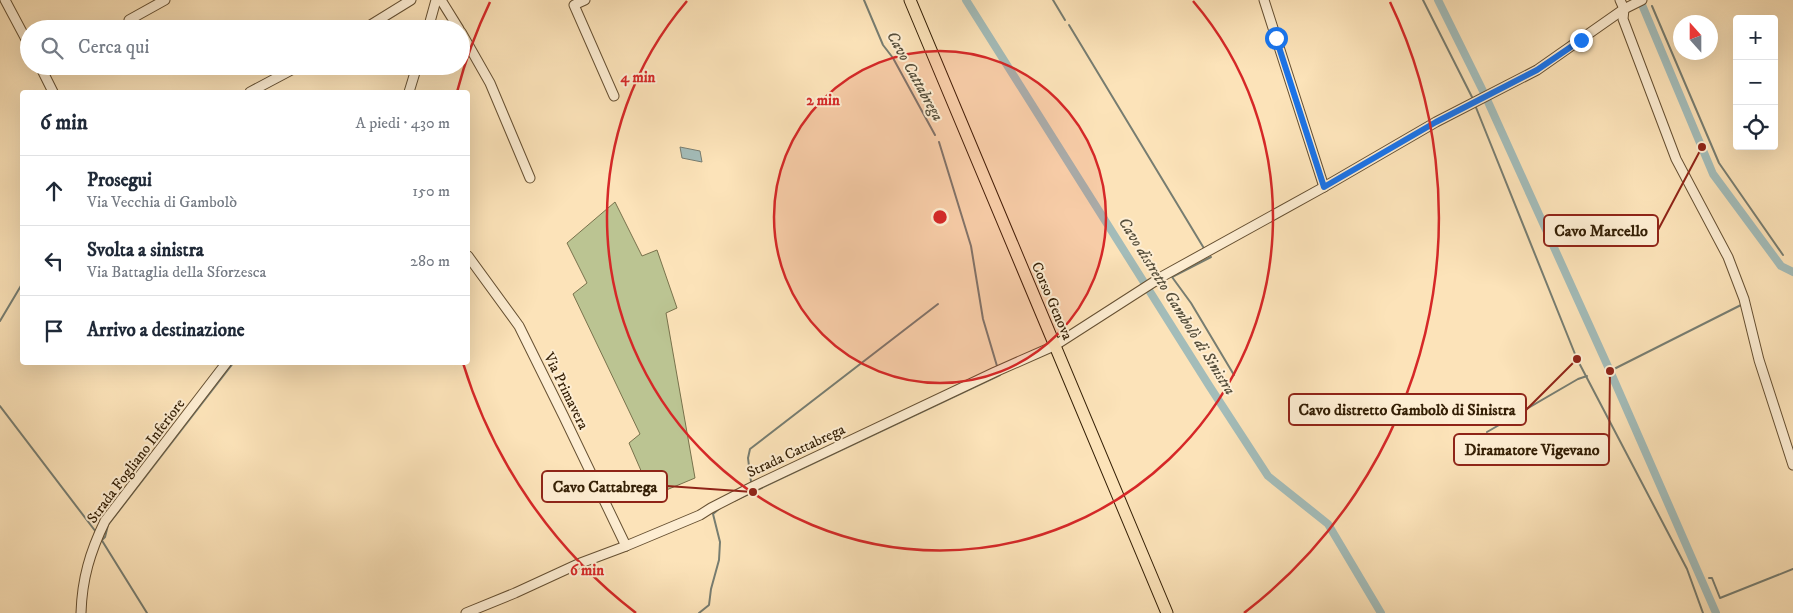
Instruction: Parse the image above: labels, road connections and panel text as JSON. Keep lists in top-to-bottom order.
{
  "streets": {
    "main road": ["Corso Genova"],
    "street": ["Via Primavera", "Strada Cattabrega", "Strada Fogliano Inferiore"]
  },
  "crossings": [
    ["Corso Genova", "Strada Cattabrega"],
    ["Via Primavera", "Strada Cattabrega"]
  ],
  "water": ["Cavo Cattabrega", "Cavo distretto Gambolò di Sinistra"],
  "places": [
    "Cavo Marcello",
    "Cavo distretto Gambolò di Sinistra",
    "Diramatore Vigevano",
    "Cavo Cattabrega"
  ],
  "north": "top",
  "page": {
    "map_buttons": ["+", "−"],
    "search": "Cerca qui",
    "heading": ["6 min", "A piedi · 430 m"],
    "list": [
      ["Prosegui", "Via Vecchia di Gambolò", "150 m"],
      ["Svolta a sinistra", "Via Battaglia della Sforzesca", "280 m"],
      "Arrivo a destinazione"
    ]
  },
  "rings": ["4 min", "2 min", "6 min"]
}
